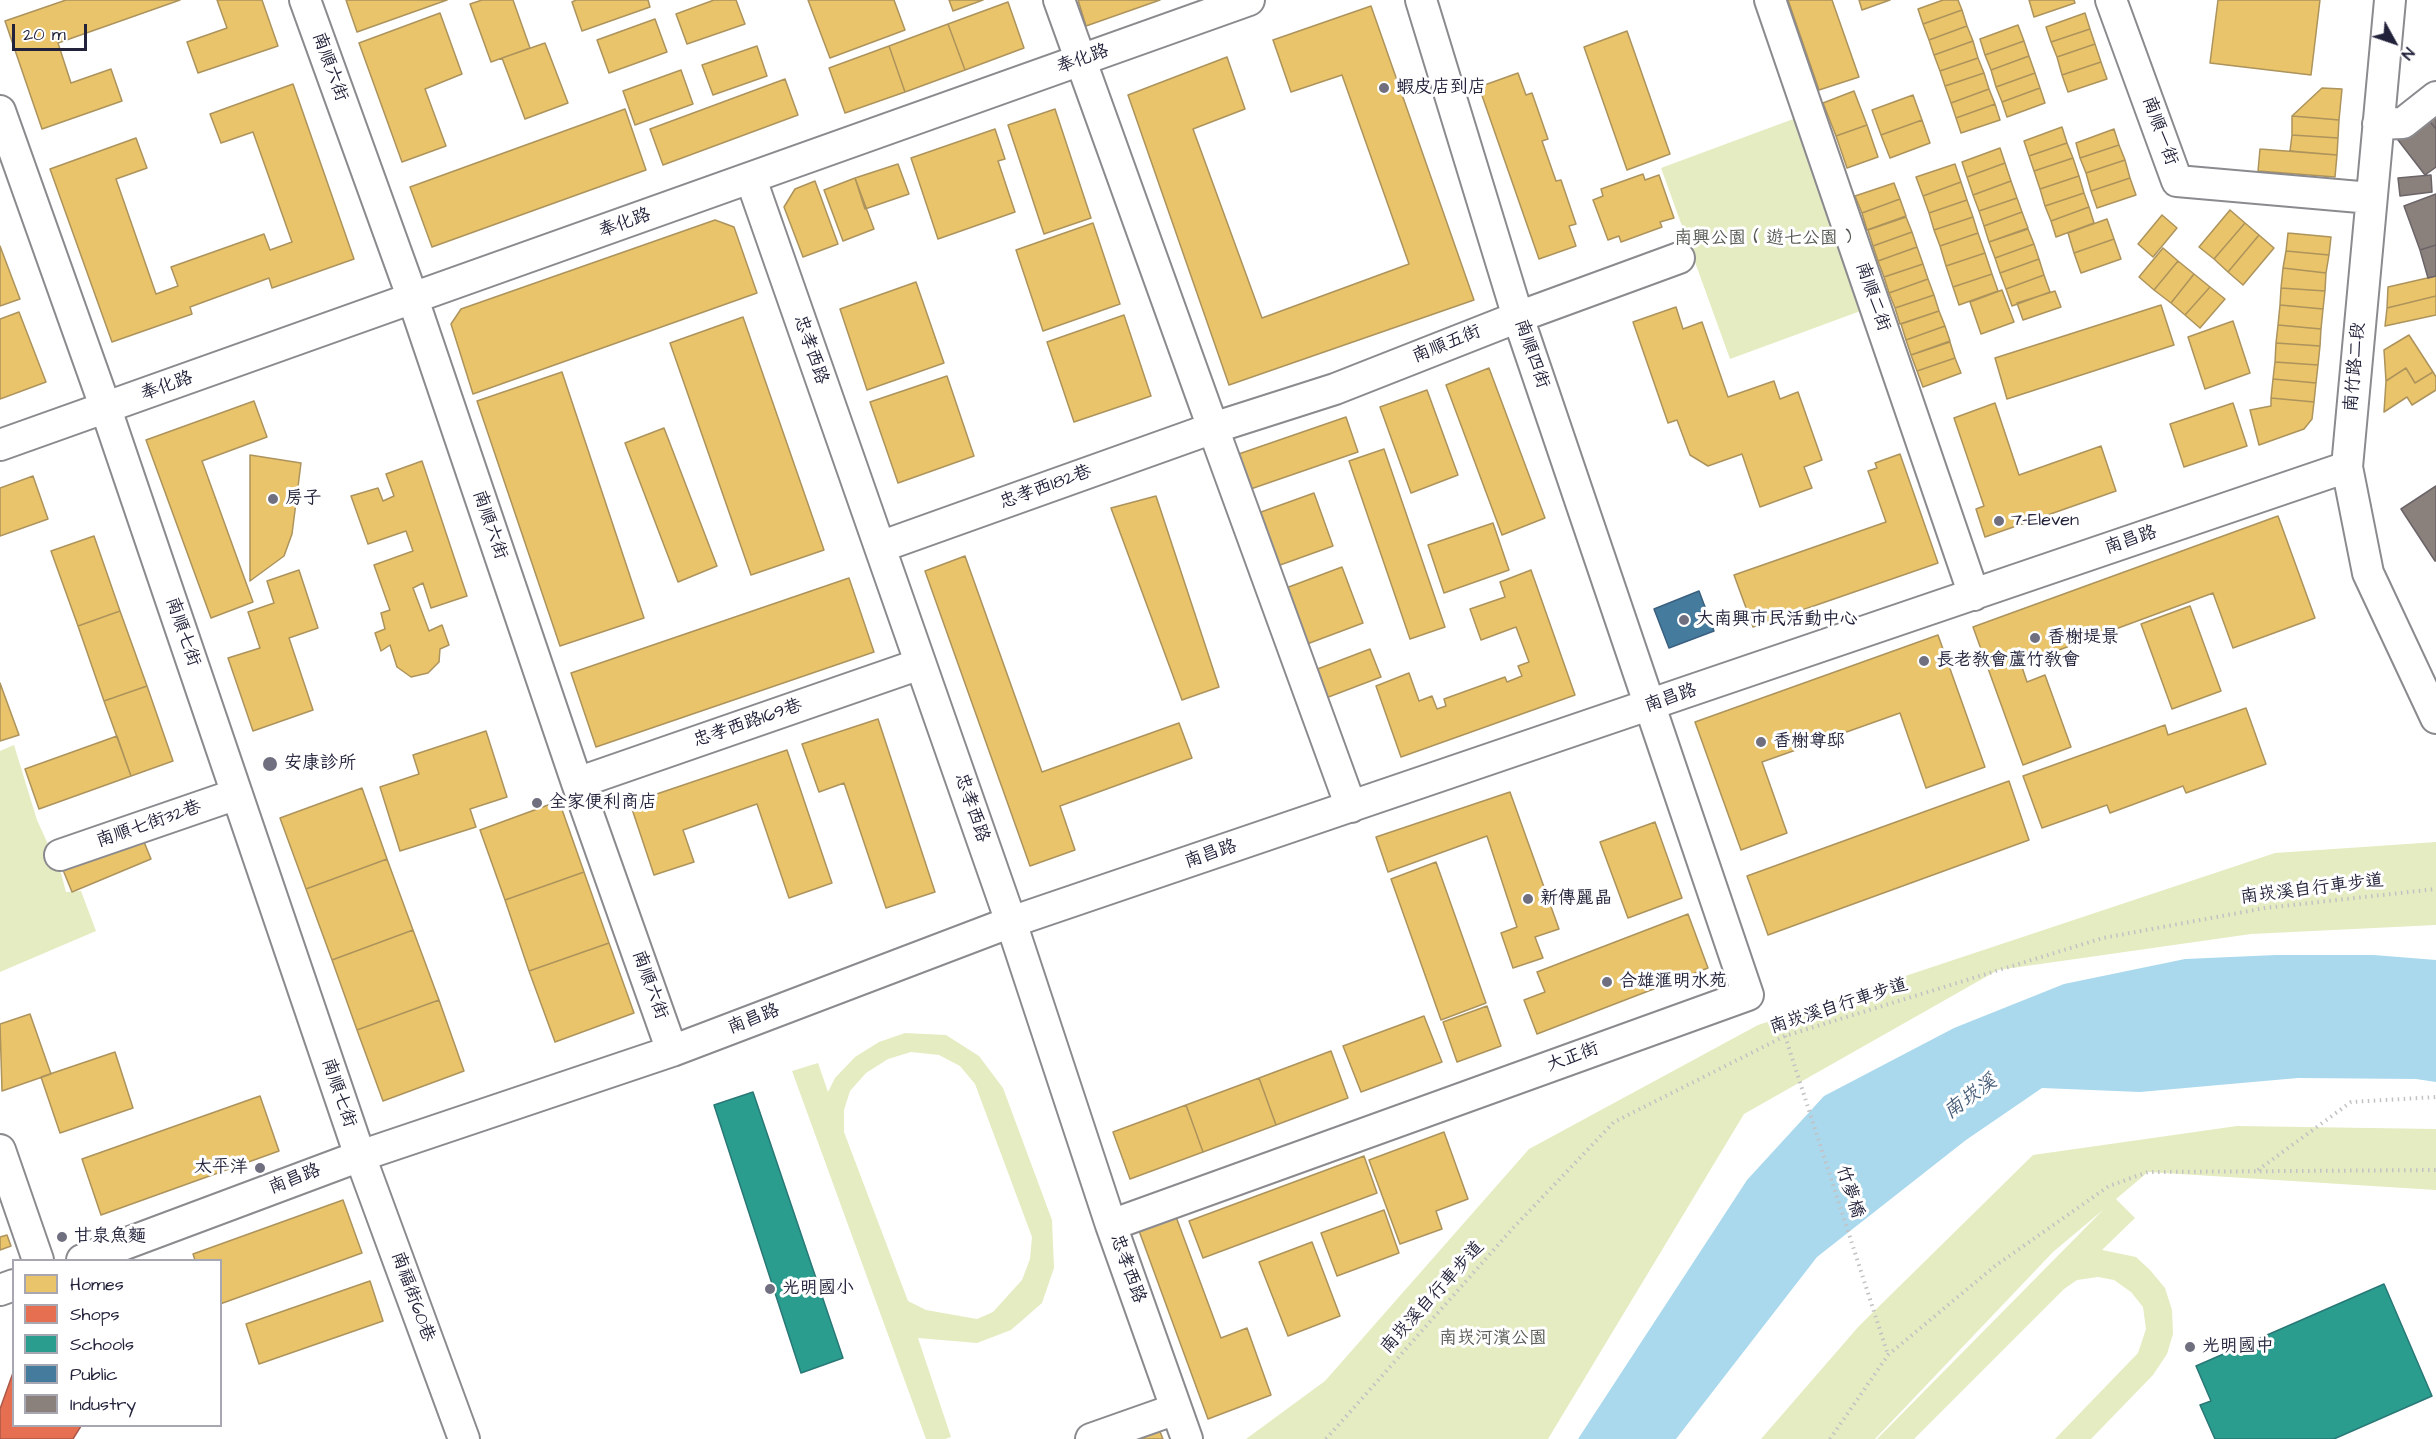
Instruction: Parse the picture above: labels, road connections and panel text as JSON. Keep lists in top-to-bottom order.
{
  "streets": {
    "street": [
      "奉化路",
      "南順六街",
      "南順一街",
      "南順二街",
      "南順五街",
      "忠孝西路",
      "南順四街",
      "南竹路二段",
      "忠孝西182巷",
      "南昌路",
      "南順七街",
      "忠孝西路169巷",
      "南順七街32巷",
      "大正街",
      "南福街60巷"
    ],
    "path": ["南崁溪自行車步道", "竹夢橋"]
  },
  "crossings": [
    ["奉化路", "南順六街"],
    ["奉化路", "忠孝西路"],
    ["奉化路", "南順七街"],
    ["南順六街", "南昌路"],
    ["南順六街", "忠孝西路169巷"],
    ["南順一街", "南竹路二段"],
    ["南順二街", "南昌路"],
    ["南順五街", "南順四街"],
    ["南順五街", "忠孝西182巷"],
    ["忠孝西路", "忠孝西182巷"],
    ["忠孝西路", "南昌路"],
    ["忠孝西路", "忠孝西路169巷"],
    ["忠孝西路", "大正街"],
    ["南順四街", "南昌路"],
    ["南順四街", "大正街"],
    ["南竹路二段", "南昌路"],
    ["南昌路", "南順七街"],
    ["南昌路", "大正街"],
    ["南昌路", "南福街60巷"],
    ["南順七街", "南順七街32巷"],
    ["南順七街", "南福街60巷"],
    ["南崁溪自行車步道", "竹夢橋"]
  ],
  "water": ["南崁溪"],
  "parks": ["南興公園 ( 遊七公園 )", "南崁河濱公園"],
  "places": [
    "蝦皮店到店",
    "房子",
    "7-Eleven",
    "大南興市民活動中心",
    "香榭堤景",
    "長老教會蘆竹教會",
    "香榭尊邸",
    "安康診所",
    "全家便利商店",
    "新傳麗晶",
    "合雄滙明水苑",
    "太平洋",
    "甘泉魚麵",
    "光明國小",
    "光明國中"
  ],
  "legend": [
    "Homes",
    "Shops",
    "Schools",
    "Public",
    "Industry"
  ],
  "scale_bar": "20 m",
  "north": "bottom right"
}
